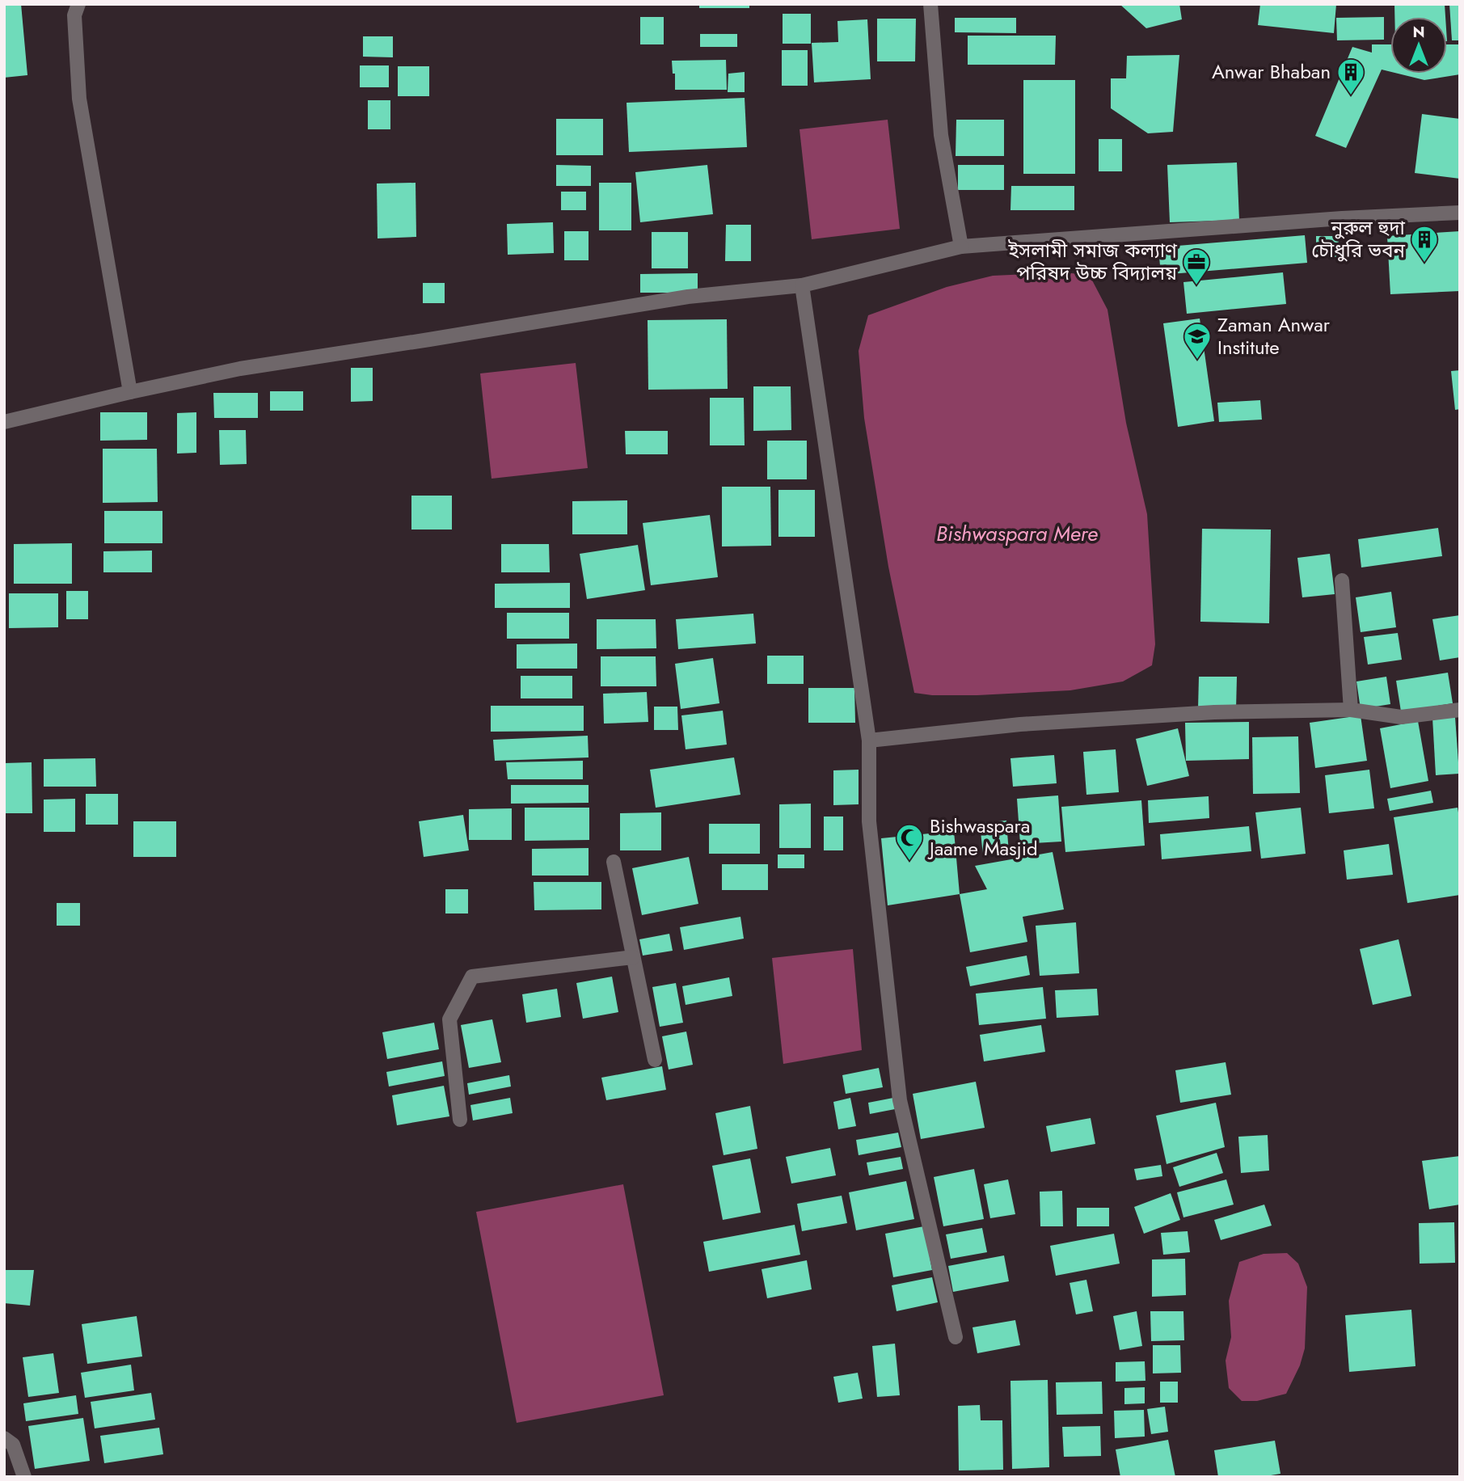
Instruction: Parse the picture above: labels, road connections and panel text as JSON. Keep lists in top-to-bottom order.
{
  "water": ["Bishwaspara Mere"],
  "places": {
    "building": ["Anwar Bhaban", "নুরুল হুদা চৌধুরি ভবন"],
    "office": ["ইসলামী সমাজ কল্যাণ পরিষদ উচ্চ বিদ্যালয়"],
    "school or university": ["Zaman Anwar Institute"],
    "mosque": ["Bishwaspara Jaame Masjid"]
  },
  "north": "top"
}
